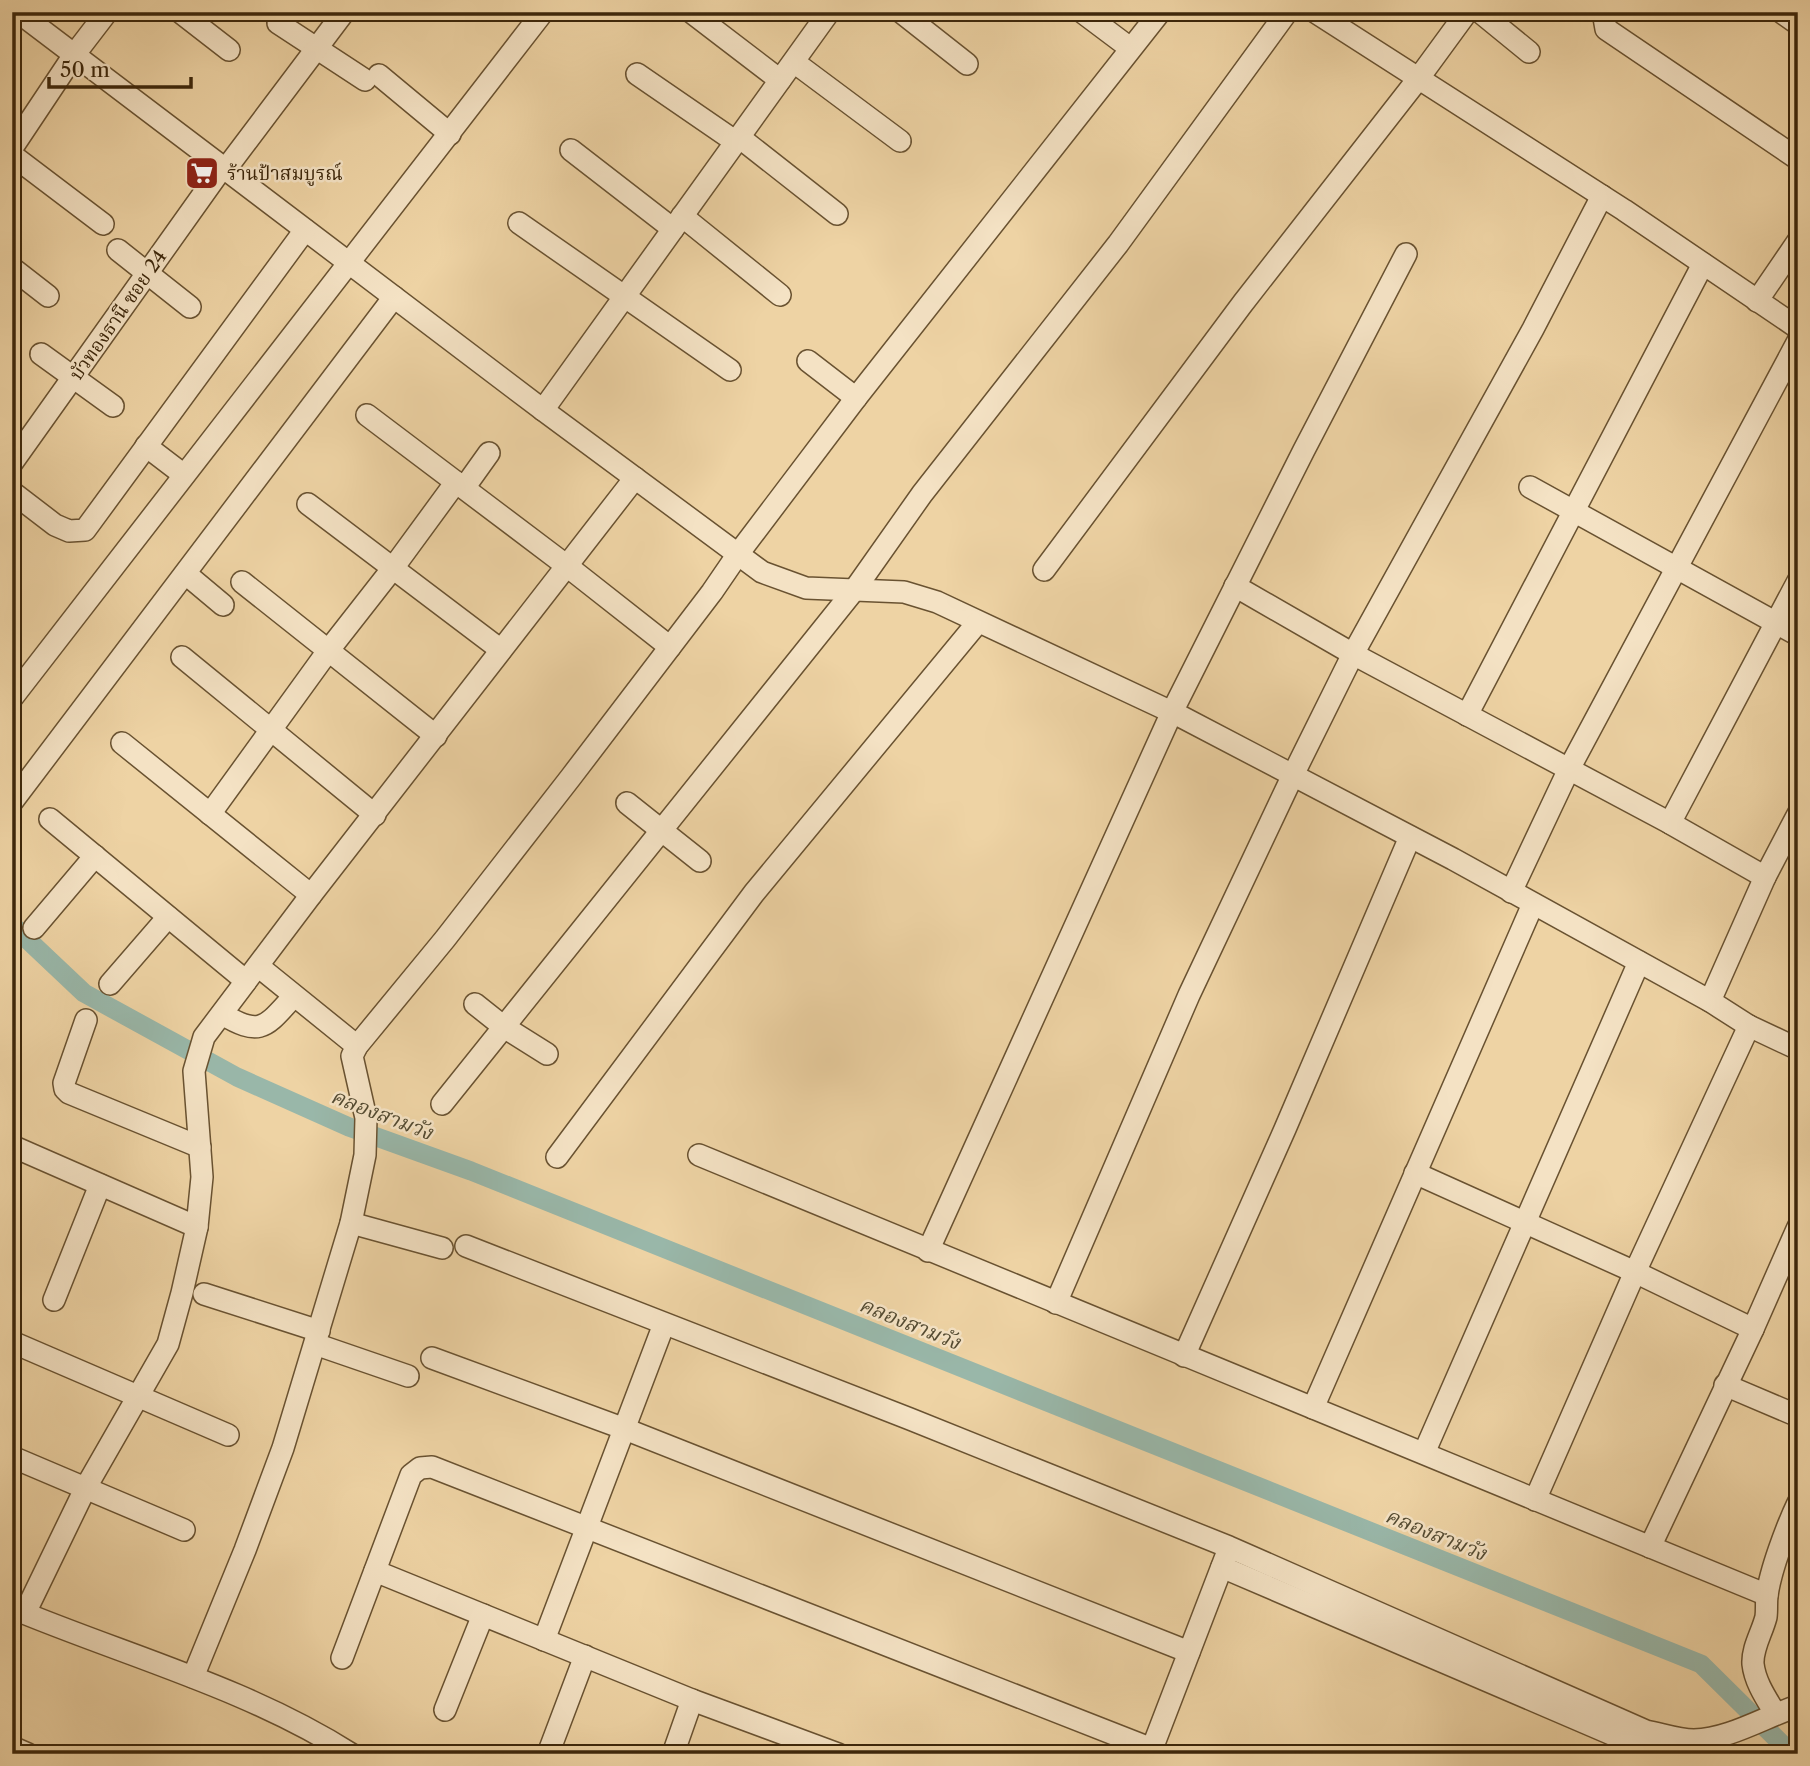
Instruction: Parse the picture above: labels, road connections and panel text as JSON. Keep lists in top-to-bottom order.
{
  "streets": {
    "street": ["บัวทองธานี ซอย 24"]
  },
  "water": ["คลองสามวัง"],
  "places": {
    "supermarket": ["ร้านป้าสมบูรณ์"]
  },
  "scale_bar": "50 m"
}
